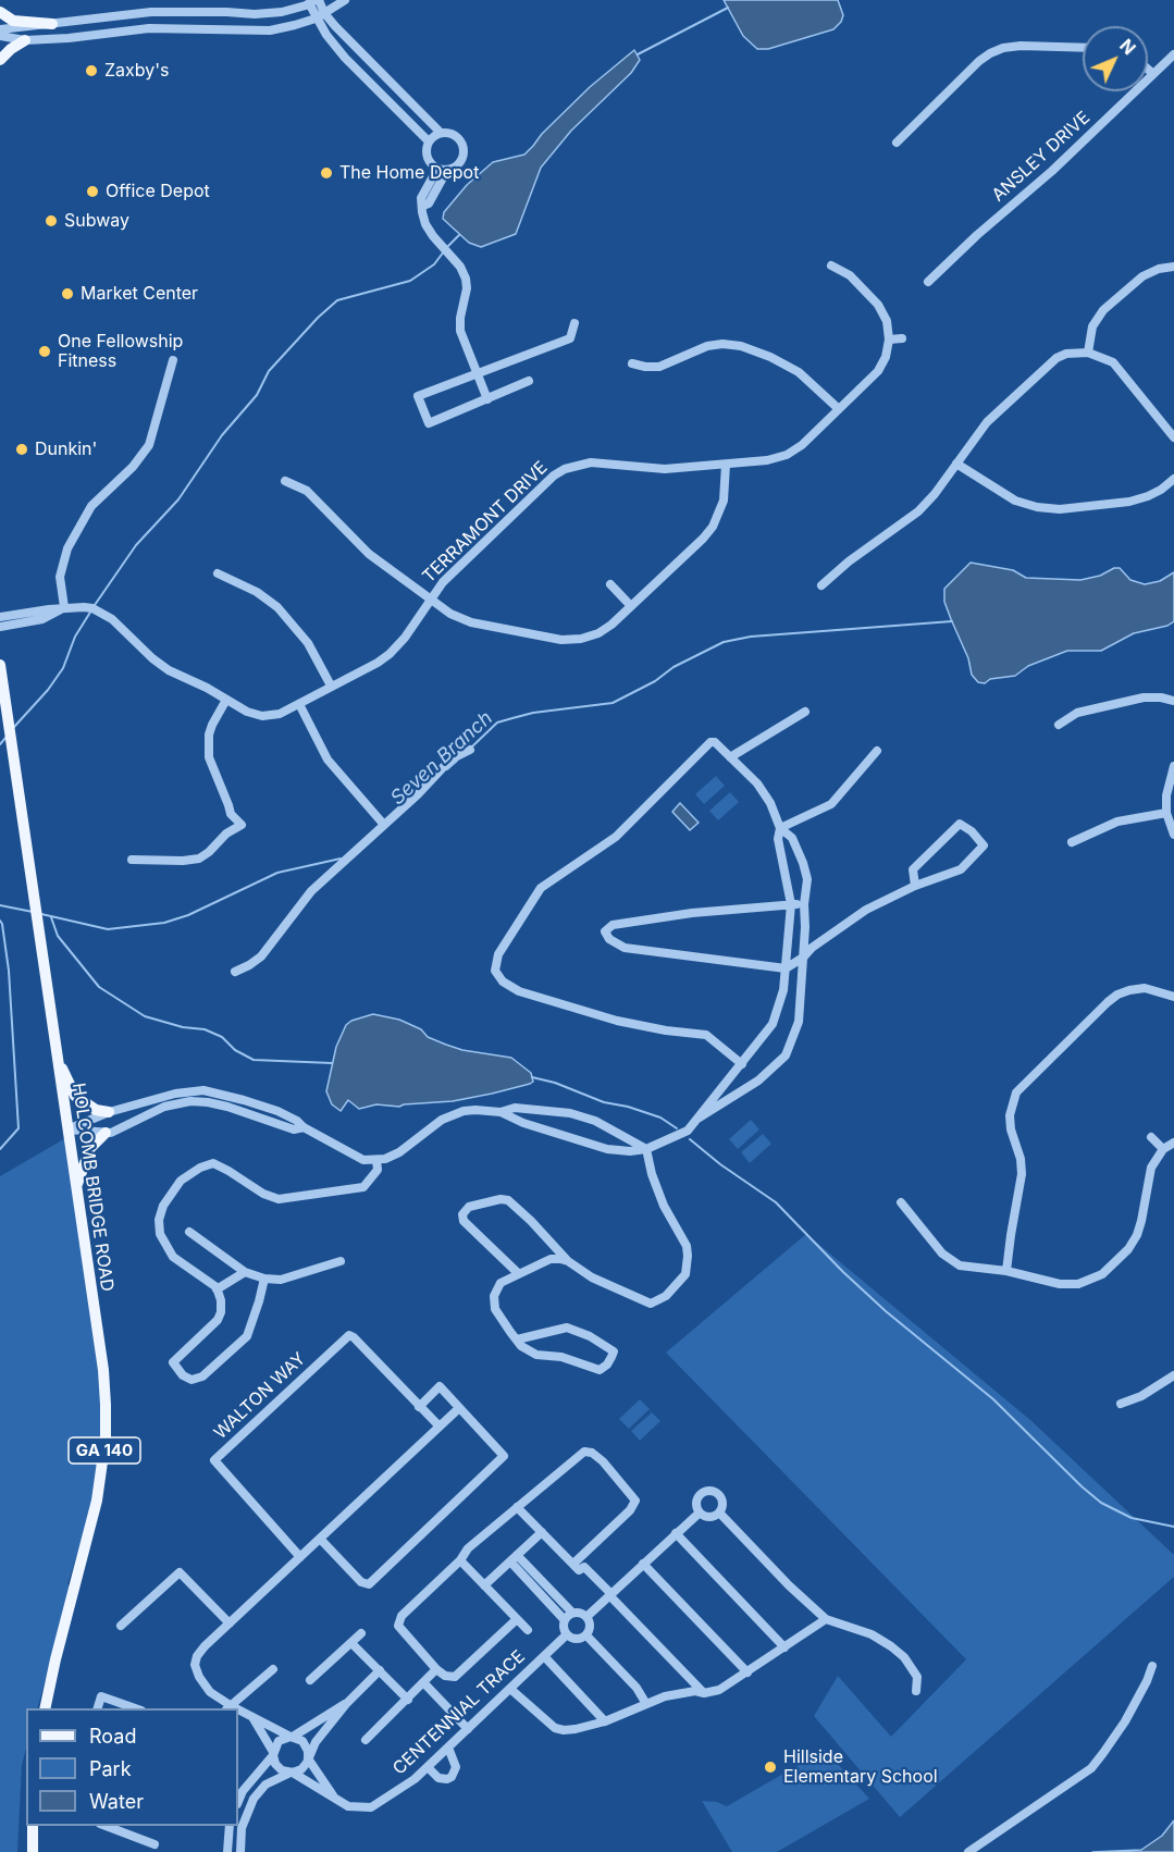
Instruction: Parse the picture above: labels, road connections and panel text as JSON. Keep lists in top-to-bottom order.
{
  "streets": {
    "main road": ["HOLCOMB BRIDGE ROAD", "GA 140"],
    "street": [
      "ANSLEY DRIVE",
      "TERRAMONT DRIVE",
      "WALTON WAY",
      "CENTENNIAL TRACE"
    ]
  },
  "water": ["Seven Branch"],
  "places": [
    "Zaxby's",
    "The Home Depot",
    "Office Depot",
    "Subway",
    "Market Center",
    "One Fellowship Fitness",
    "Dunkin'",
    "Hillside Elementary School"
  ],
  "legend": ["Road", "Park", "Water"],
  "north": "top right"
}
